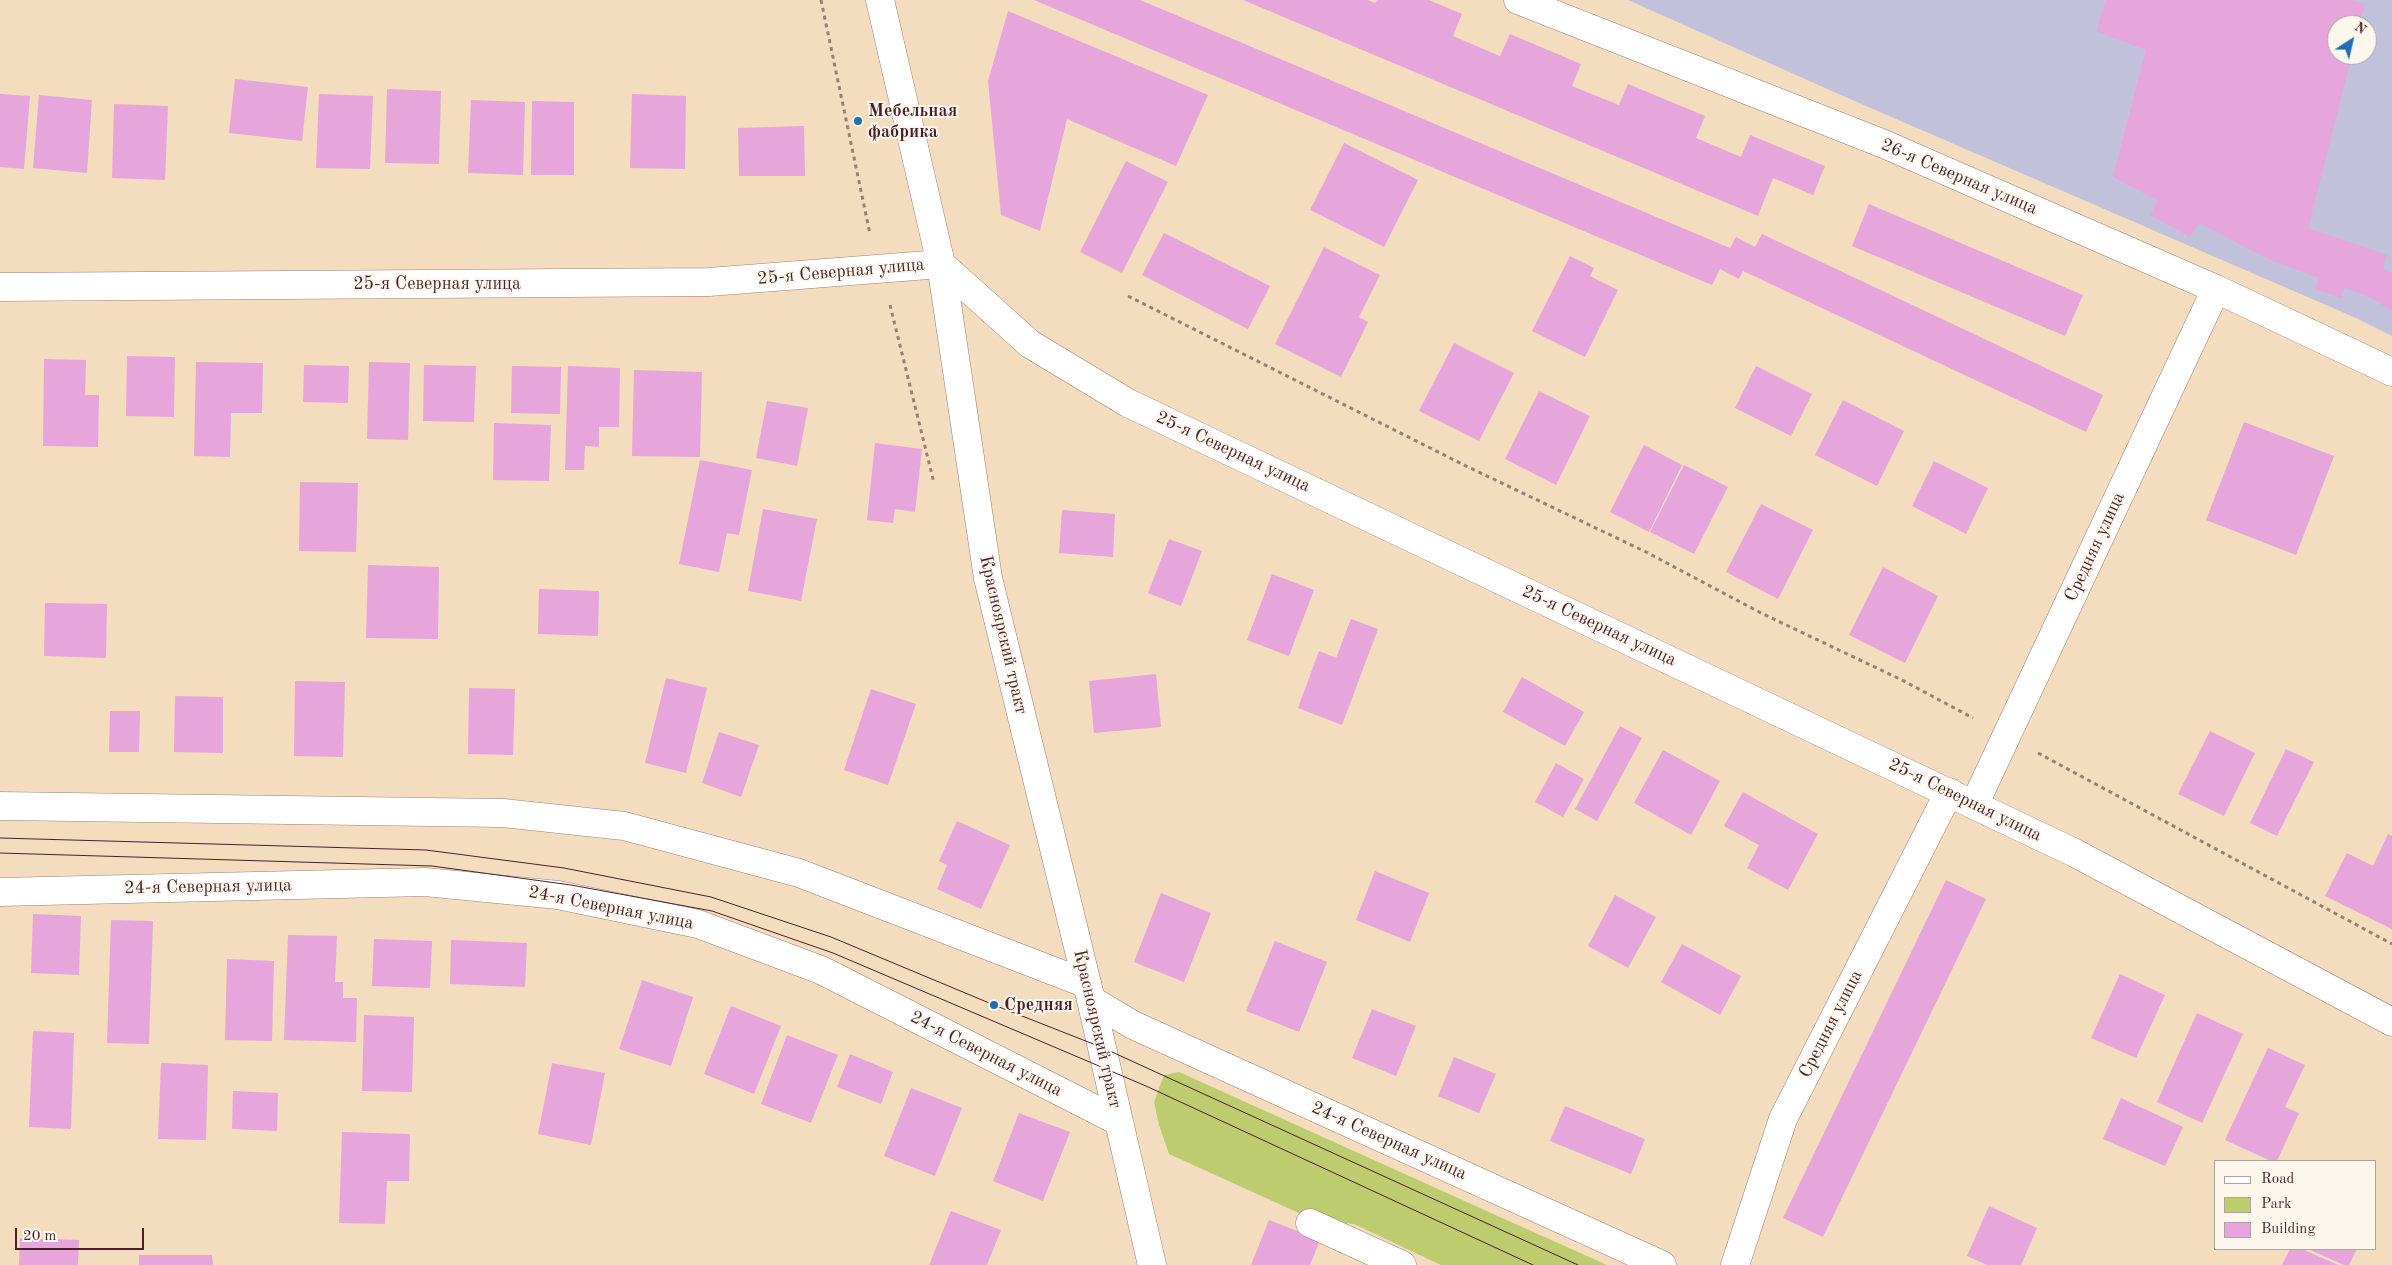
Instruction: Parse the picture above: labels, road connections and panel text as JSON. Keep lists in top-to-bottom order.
{
  "streets": {
    "street": [
      "26-я Северная улица",
      "25-я Северная улица",
      "Средняя улица",
      "Красноярский тракт",
      "24-я Северная улица"
    ]
  },
  "crossings": [
    ["26-я Северная улица", "Средняя улица"],
    ["25-я Северная улица", "Средняя улица"],
    ["25-я Северная улица", "Красноярский тракт"],
    ["Красноярский тракт", "24-я Северная улица"]
  ],
  "places": ["Мебельная фабрика", "Средняя"],
  "legend": ["Road", "Park", "Building"],
  "scale_bar": "20 m",
  "north": "top right"
}
